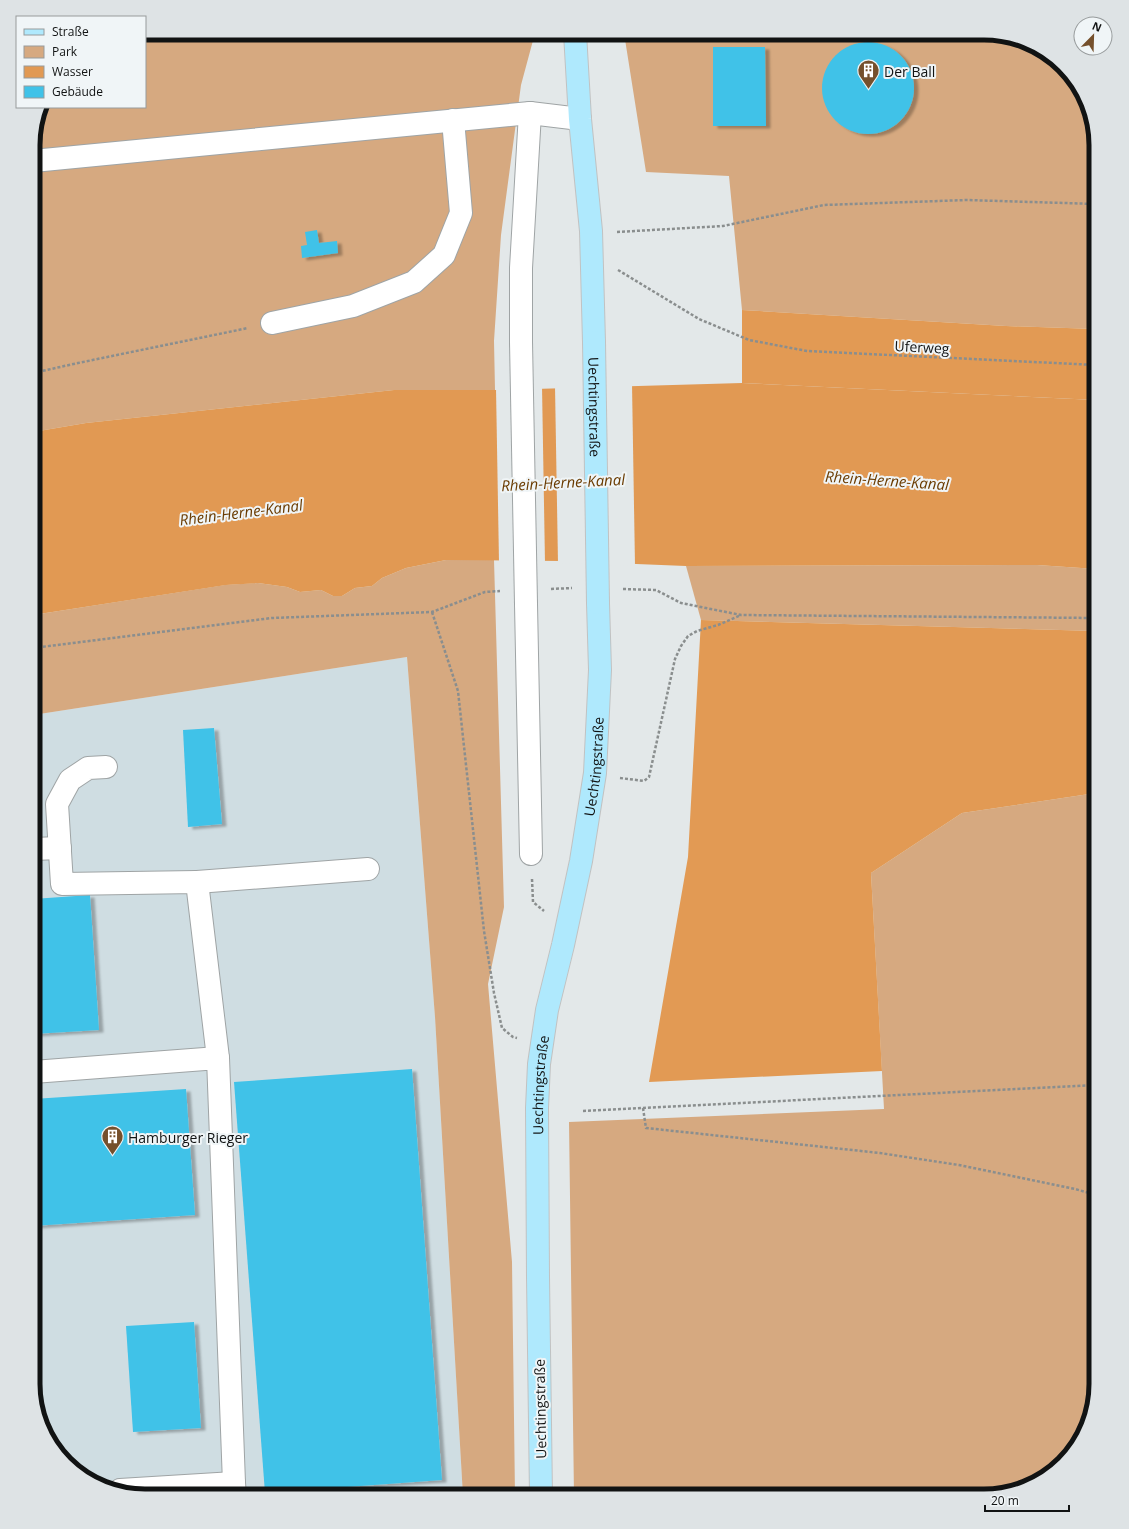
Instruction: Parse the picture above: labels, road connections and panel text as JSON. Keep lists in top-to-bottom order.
{
  "streets": {
    "main road": ["Uechtingstraße"],
    "path": ["Uferweg"]
  },
  "water": ["Rhein-Herne-Kanal"],
  "places": {
    "building": ["Der Ball", "Hamburger Rieger"]
  },
  "legend": [
    "Straße",
    "Park",
    "Wasser",
    "Gebäude"
  ],
  "scale_bar": "20 m",
  "north": "top right"
}
